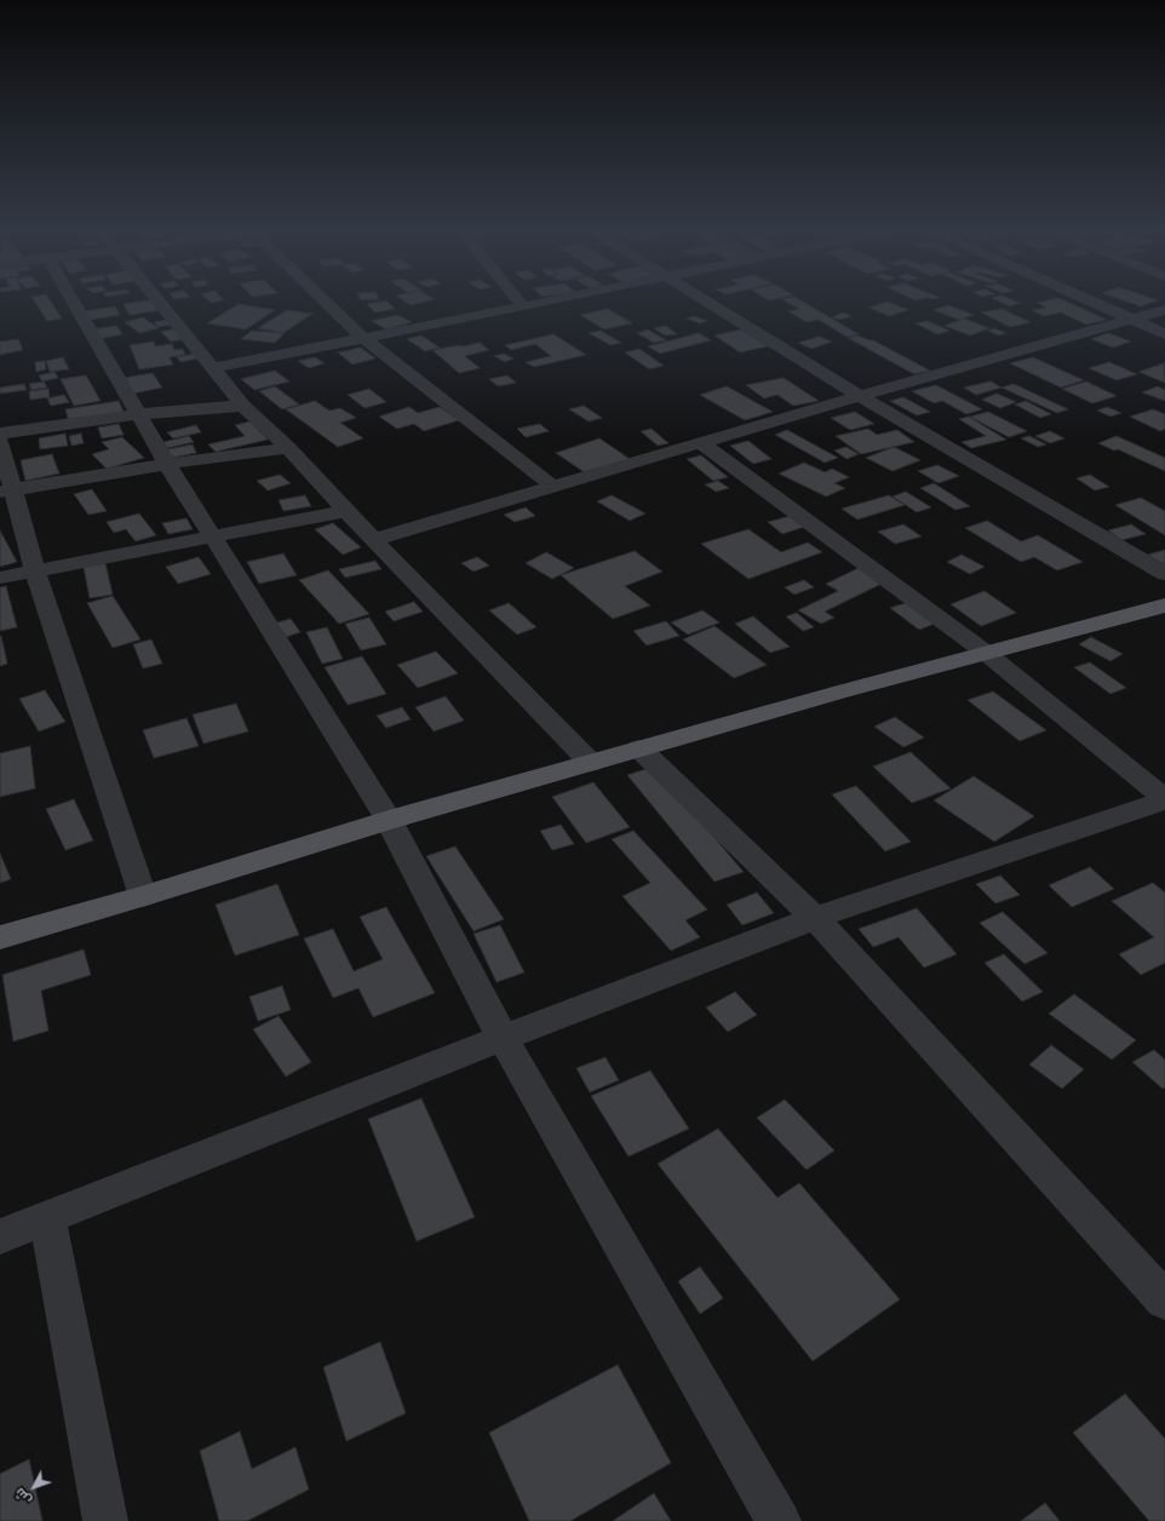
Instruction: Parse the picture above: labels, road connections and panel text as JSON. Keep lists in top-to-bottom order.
{
  "north": "bottom left"
}
